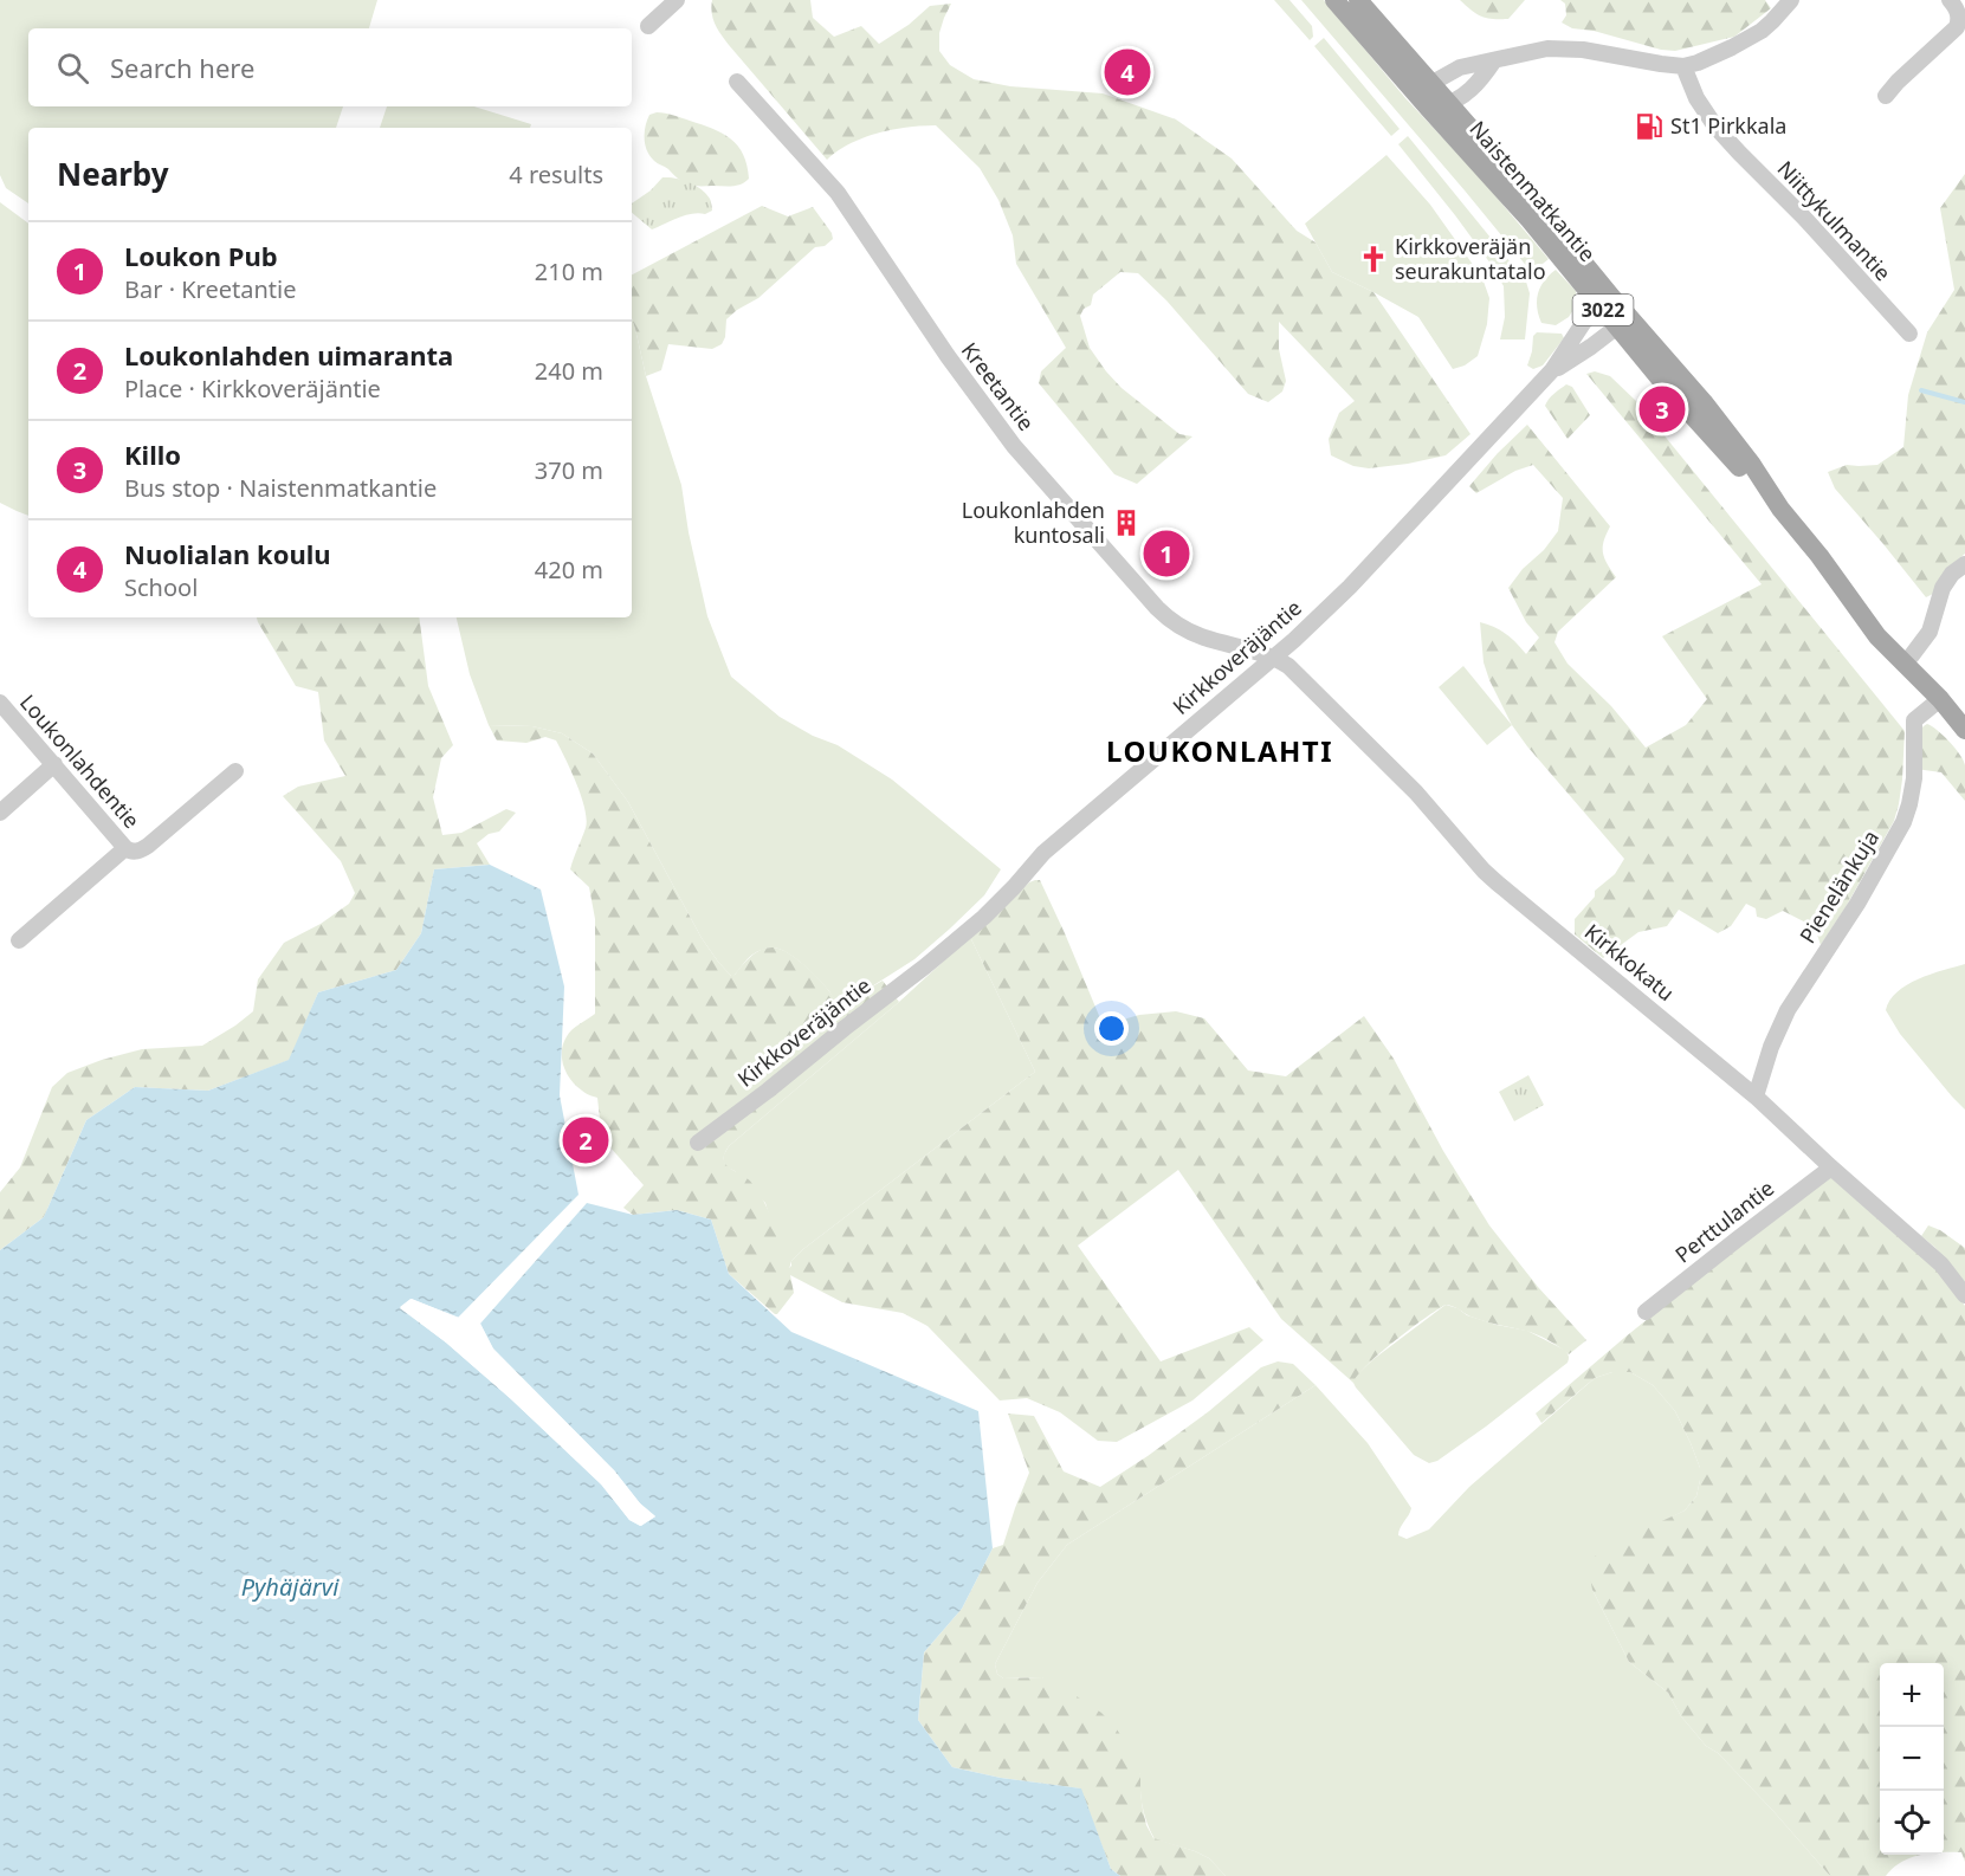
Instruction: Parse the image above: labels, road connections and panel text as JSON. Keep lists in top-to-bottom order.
{
  "streets": {
    "main road": ["Naistenmatkantie", "3022"],
    "street": [
      "Niittykulmantie",
      "Kreetantie",
      "Kirkkoveräjäntie",
      "Loukonlahdentie",
      "Pienelänkuja",
      "Kirkkokatu",
      "Perttulantie"
    ]
  },
  "crossings": [
    ["Naistenmatkantie", "Kirkkoveräjäntie"],
    ["Naistenmatkantie", "Pienelänkuja"],
    ["Kreetantie", "Kirkkoveräjäntie"],
    ["Kreetantie", "Kirkkokatu"],
    ["Kirkkoveräjäntie", "Kirkkokatu"],
    ["Pienelänkuja", "Kirkkokatu"],
    ["Kirkkokatu", "Perttulantie"]
  ],
  "districts": ["LOUKONLAHTI"],
  "water": ["Pyhäjärvi"],
  "places": {
    "fuel station": ["St1 Pirkkala"],
    "church": ["Kirkkoveräjän seurakuntatalo"],
    "building": ["Loukonlahden kuntosali"]
  },
  "page": {
    "search": "Search here",
    "pins": [
      "4",
      "3",
      "1",
      "2"
    ],
    "heading": ["Nearby", "4 results"],
    "list": [
      {
        "mark": "1",
        "name": "Loukon Pub",
        "note": "Bar · Kreetantie",
        "value": "210 m"
      },
      {
        "mark": "2",
        "name": "Loukonlahden uimaranta",
        "note": "Place · Kirkkoveräjäntie",
        "value": "240 m"
      },
      {
        "mark": "3",
        "name": "Killo",
        "note": "Bus stop · Naistenmatkantie",
        "value": "370 m"
      },
      {
        "mark": "4",
        "name": "Nuolialan koulu",
        "note": "School",
        "value": "420 m"
      }
    ],
    "map_buttons": ["+", "−"]
  }
}
